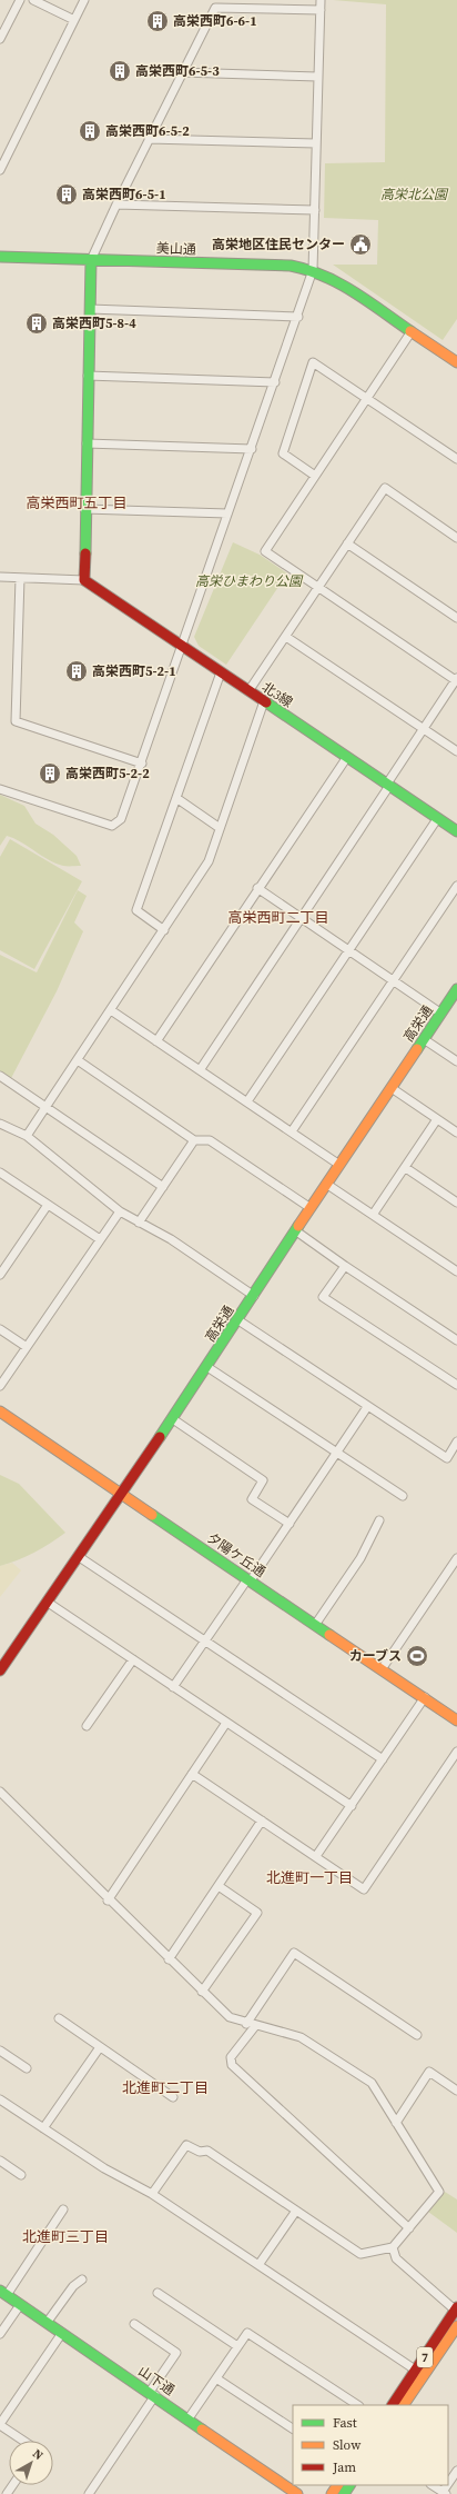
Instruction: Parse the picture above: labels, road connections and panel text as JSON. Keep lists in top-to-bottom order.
{
  "streets": {
    "street": [
      "美山通",
      "北3線",
      "高栄通",
      "夕陽ケ丘通",
      "7",
      "山下通"
    ]
  },
  "crossings": [
    ["高栄通", "夕陽ケ丘通"]
  ],
  "districts": [
    "高栄西町五丁目",
    "高栄西町二丁目",
    "北進町一丁目",
    "北進町二丁目",
    "北進町三丁目"
  ],
  "parks": ["高栄北公園", "高栄ひまわり公園"],
  "places": {
    "building": [
      "高栄西町6-6-1",
      "高栄西町6-5-3",
      "高栄西町6-5-2",
      "高栄西町6-5-1",
      "高栄西町5-8-4",
      "高栄西町5-2-1",
      "高栄西町5-2-2"
    ],
    "public building": ["高栄地区住民センター"],
    "sports": ["カーブス"]
  },
  "legend": ["Fast", "Slow", "Jam"],
  "north": "top right"
}
